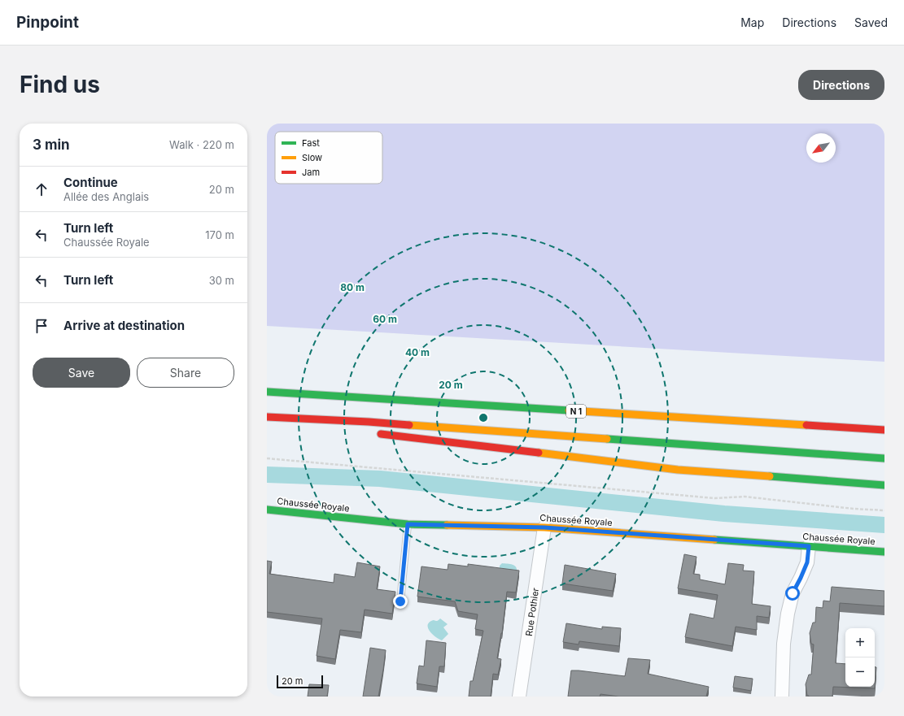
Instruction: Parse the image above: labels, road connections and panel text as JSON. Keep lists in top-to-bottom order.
{
  "streets": {
    "main road": ["N 1", "Chaussée Royale"],
    "street": ["Rue Pothier"]
  },
  "crossings": [
    ["Chaussée Royale", "Rue Pothier"]
  ],
  "legend": ["Fast", "Slow", "Jam"],
  "scale_bar": "20 m",
  "north": "bottom left",
  "page": {
    "header": "Pinpoint",
    "nav": ["Map", "Directions", "Saved"],
    "buttons": [
      "Directions",
      ["Save", "Share"]
    ],
    "title": "Find us",
    "heading": ["3 min", "Walk · 220 m"],
    "list": [
      ["Continue", "Allée des Anglais", "20 m"],
      ["Turn left", "Chaussée Royale", "170 m"],
      ["Turn left", "30 m"],
      "Arrive at destination"
    ],
    "map_buttons": ["+", "−"],
    "scale": "20 m"
  },
  "rings": [
    "80 m",
    "60 m",
    "40 m",
    "20 m"
  ]
}
